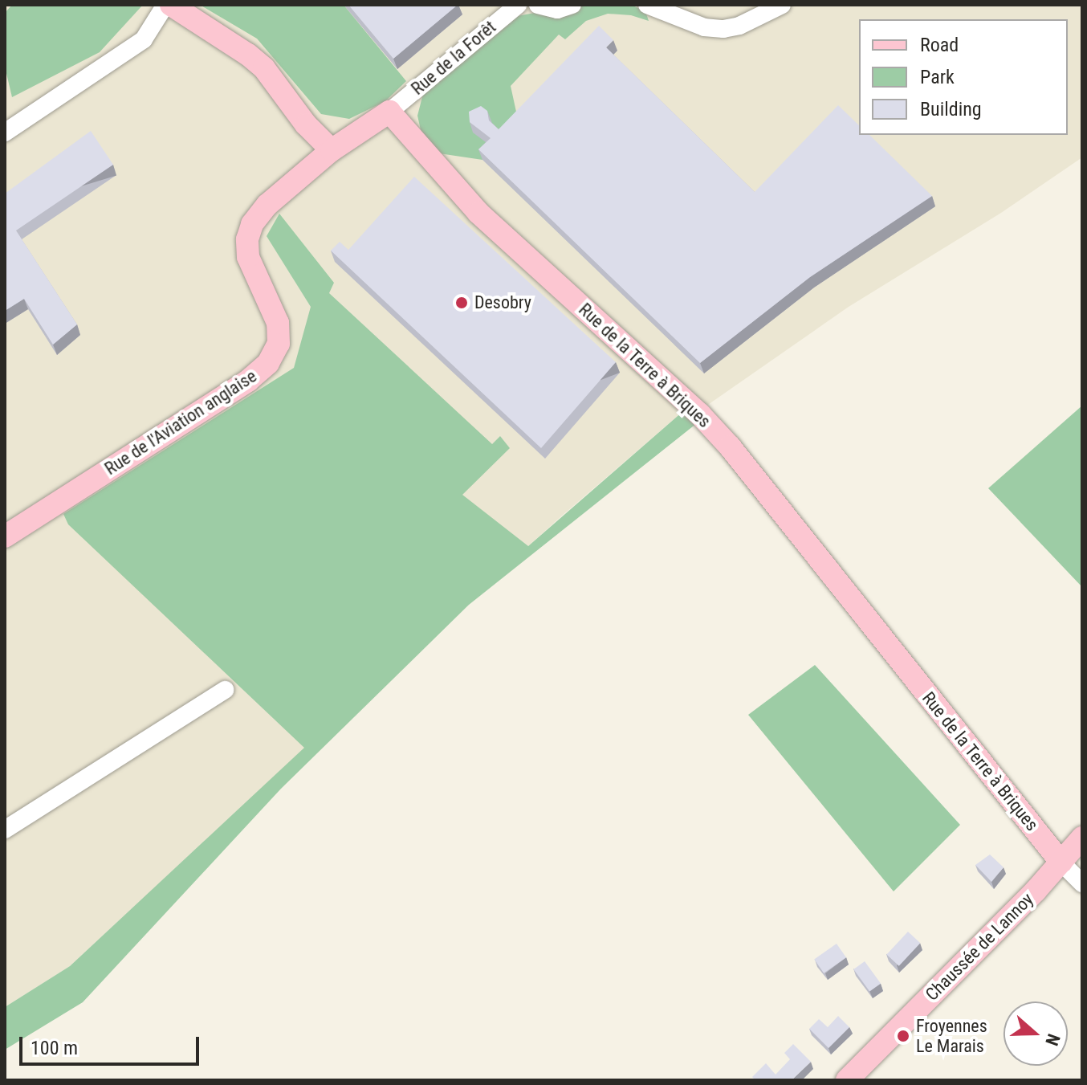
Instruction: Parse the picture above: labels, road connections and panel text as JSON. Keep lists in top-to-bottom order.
{
  "streets": {
    "main road": ["Rue de la Terre à Briques", "Rue de l'Aviation anglaise", "Chaussée de Lannoy"],
    "street": ["Rue de la Forêt"]
  },
  "crossings": [
    ["Rue de la Forêt", "Rue de la Terre à Briques"],
    ["Rue de la Terre à Briques", "Chaussée de Lannoy"]
  ],
  "places": ["Desobry", "Froyennes Le Marais"],
  "legend": ["Road", "Park", "Building"],
  "scale_bar": "100 m",
  "north": "right"
}
